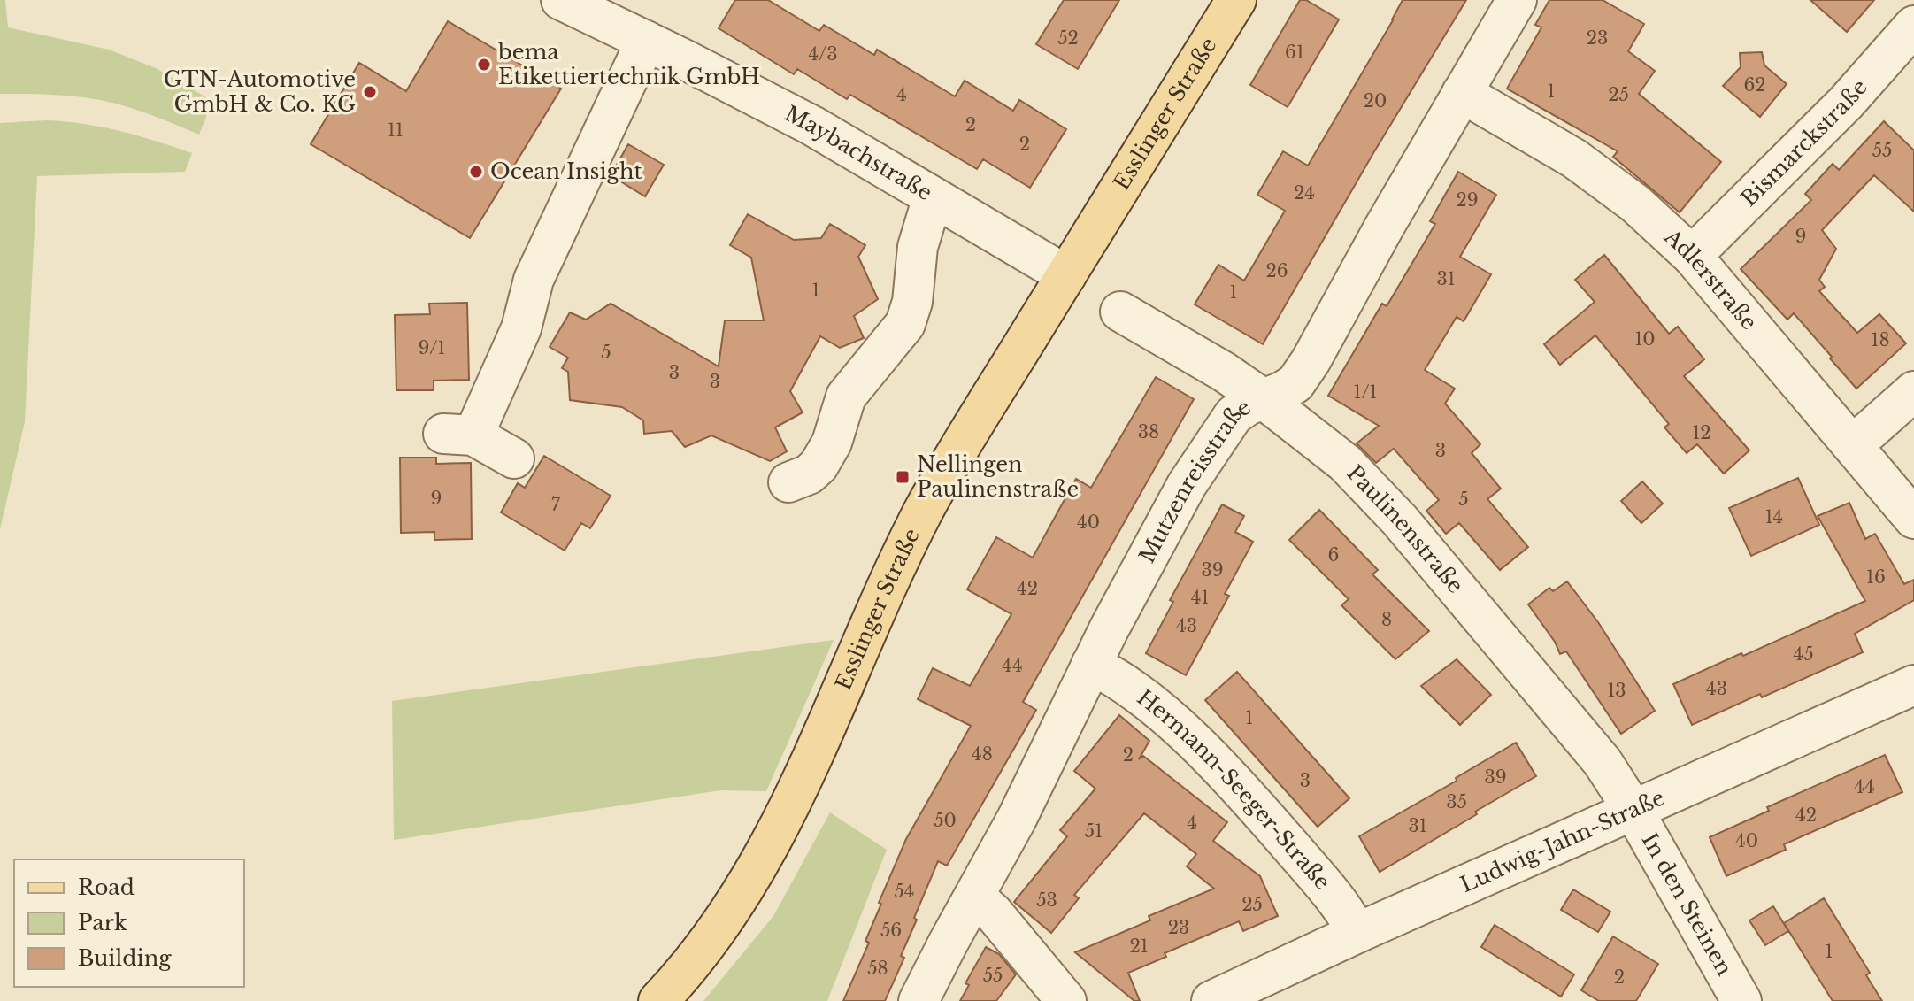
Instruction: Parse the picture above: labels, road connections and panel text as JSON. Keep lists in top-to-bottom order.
{
  "streets": {
    "main road": ["Esslinger Straße"],
    "street": [
      "Bismarckstraße",
      "Maybachstraße",
      "Adlerstraße",
      "Mutzenreisstraße",
      "Paulinenstraße",
      "Hermann-Seeger-Straße",
      "Ludwig-Jahn-Straße",
      "In den Steinen"
    ]
  },
  "crossings": [
    ["Esslinger Straße", "Maybachstraße"],
    ["Bismarckstraße", "Adlerstraße"],
    ["Adlerstraße", "Mutzenreisstraße"],
    ["Mutzenreisstraße", "Paulinenstraße"],
    ["Mutzenreisstraße", "Hermann-Seeger-Straße"],
    ["Paulinenstraße", "Ludwig-Jahn-Straße"],
    ["Paulinenstraße", "In den Steinen"],
    ["Hermann-Seeger-Straße", "Ludwig-Jahn-Straße"],
    ["Ludwig-Jahn-Straße", "In den Steinen"]
  ],
  "places": {
    "other": ["bema Etikettiertechnik GmbH", "GTN-Automotive GmbH & Co. KG", "Ocean Insight"],
    "transit": ["Nellingen Paulinenstraße"]
  },
  "house_numbers": [
    "52",
    "23",
    "61",
    "4/3",
    "62",
    "1",
    "4",
    "25",
    "20",
    "2",
    "11",
    "2",
    "55",
    "24",
    "29",
    "9",
    "26",
    "31",
    "1",
    "1",
    "10",
    "18",
    "9/1",
    "5",
    "3",
    "3",
    "1/1",
    "38",
    "12",
    "3",
    "9",
    "5",
    "7",
    "14",
    "40",
    "6",
    "39",
    "16",
    "42",
    "41",
    "8",
    "43",
    "45",
    "44",
    "43",
    "13",
    "1",
    "48",
    "2",
    "39",
    "3",
    "44",
    "35",
    "42",
    "50",
    "4",
    "31",
    "51",
    "40",
    "54",
    "53",
    "25",
    "23",
    "56",
    "21",
    "1",
    "58",
    "55",
    "2"
  ],
  "legend": ["Road", "Park", "Building"]
}
